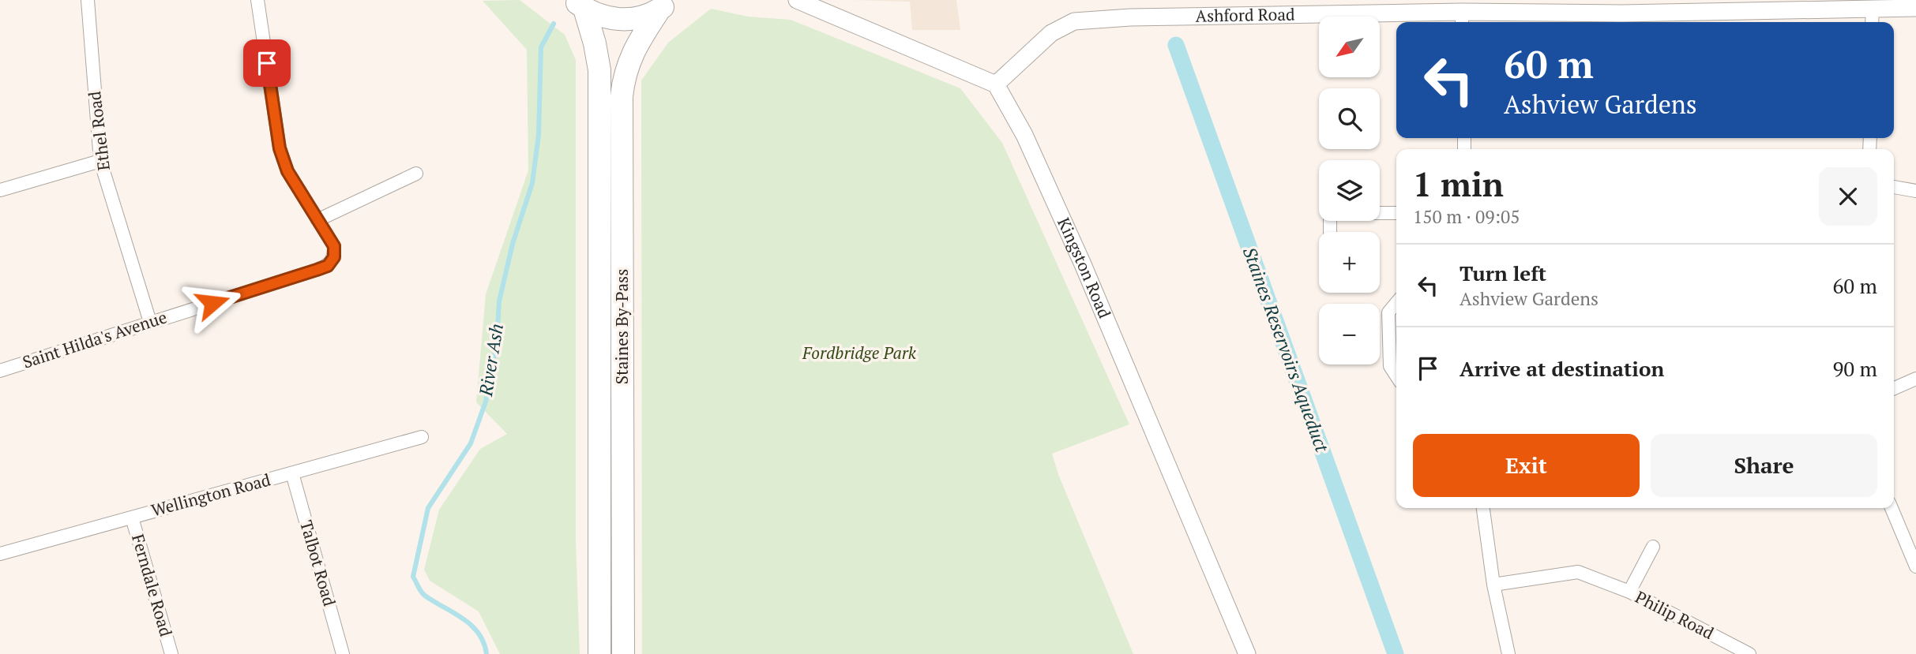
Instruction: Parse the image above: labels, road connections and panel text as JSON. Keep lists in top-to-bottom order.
{
  "streets": {
    "highway": ["Staines By-Pass"],
    "main road": ["Ashford Road", "Kingston Road"],
    "street": [
      "Ethel Road",
      "Saint Hilda's Avenue",
      "Wellington Road",
      "Talbot Road",
      "Ferndale Road",
      "Philip Road"
    ]
  },
  "crossings": [
    ["Ashford Road", "Kingston Road"],
    ["Ethel Road", "Saint Hilda's Avenue"],
    ["Wellington Road", "Talbot Road"],
    ["Wellington Road", "Ferndale Road"]
  ],
  "water": ["Staines Reservoirs Aqueduct", "River Ash"],
  "parks": ["Fordbridge Park"],
  "north": "bottom left",
  "page": {
    "map_buttons": ["+", "−"],
    "turn": ["60 m", "Ashview Gardens"],
    "heading": ["1 min", "150 m · 09:05"],
    "list": [
      {
        "name": "Turn left",
        "note": "Ashview Gardens",
        "value": "60 m"
      },
      {
        "name": "Arrive at destination",
        "value": "90 m"
      }
    ],
    "buttons": ["Exit", "Share"]
  }
}
